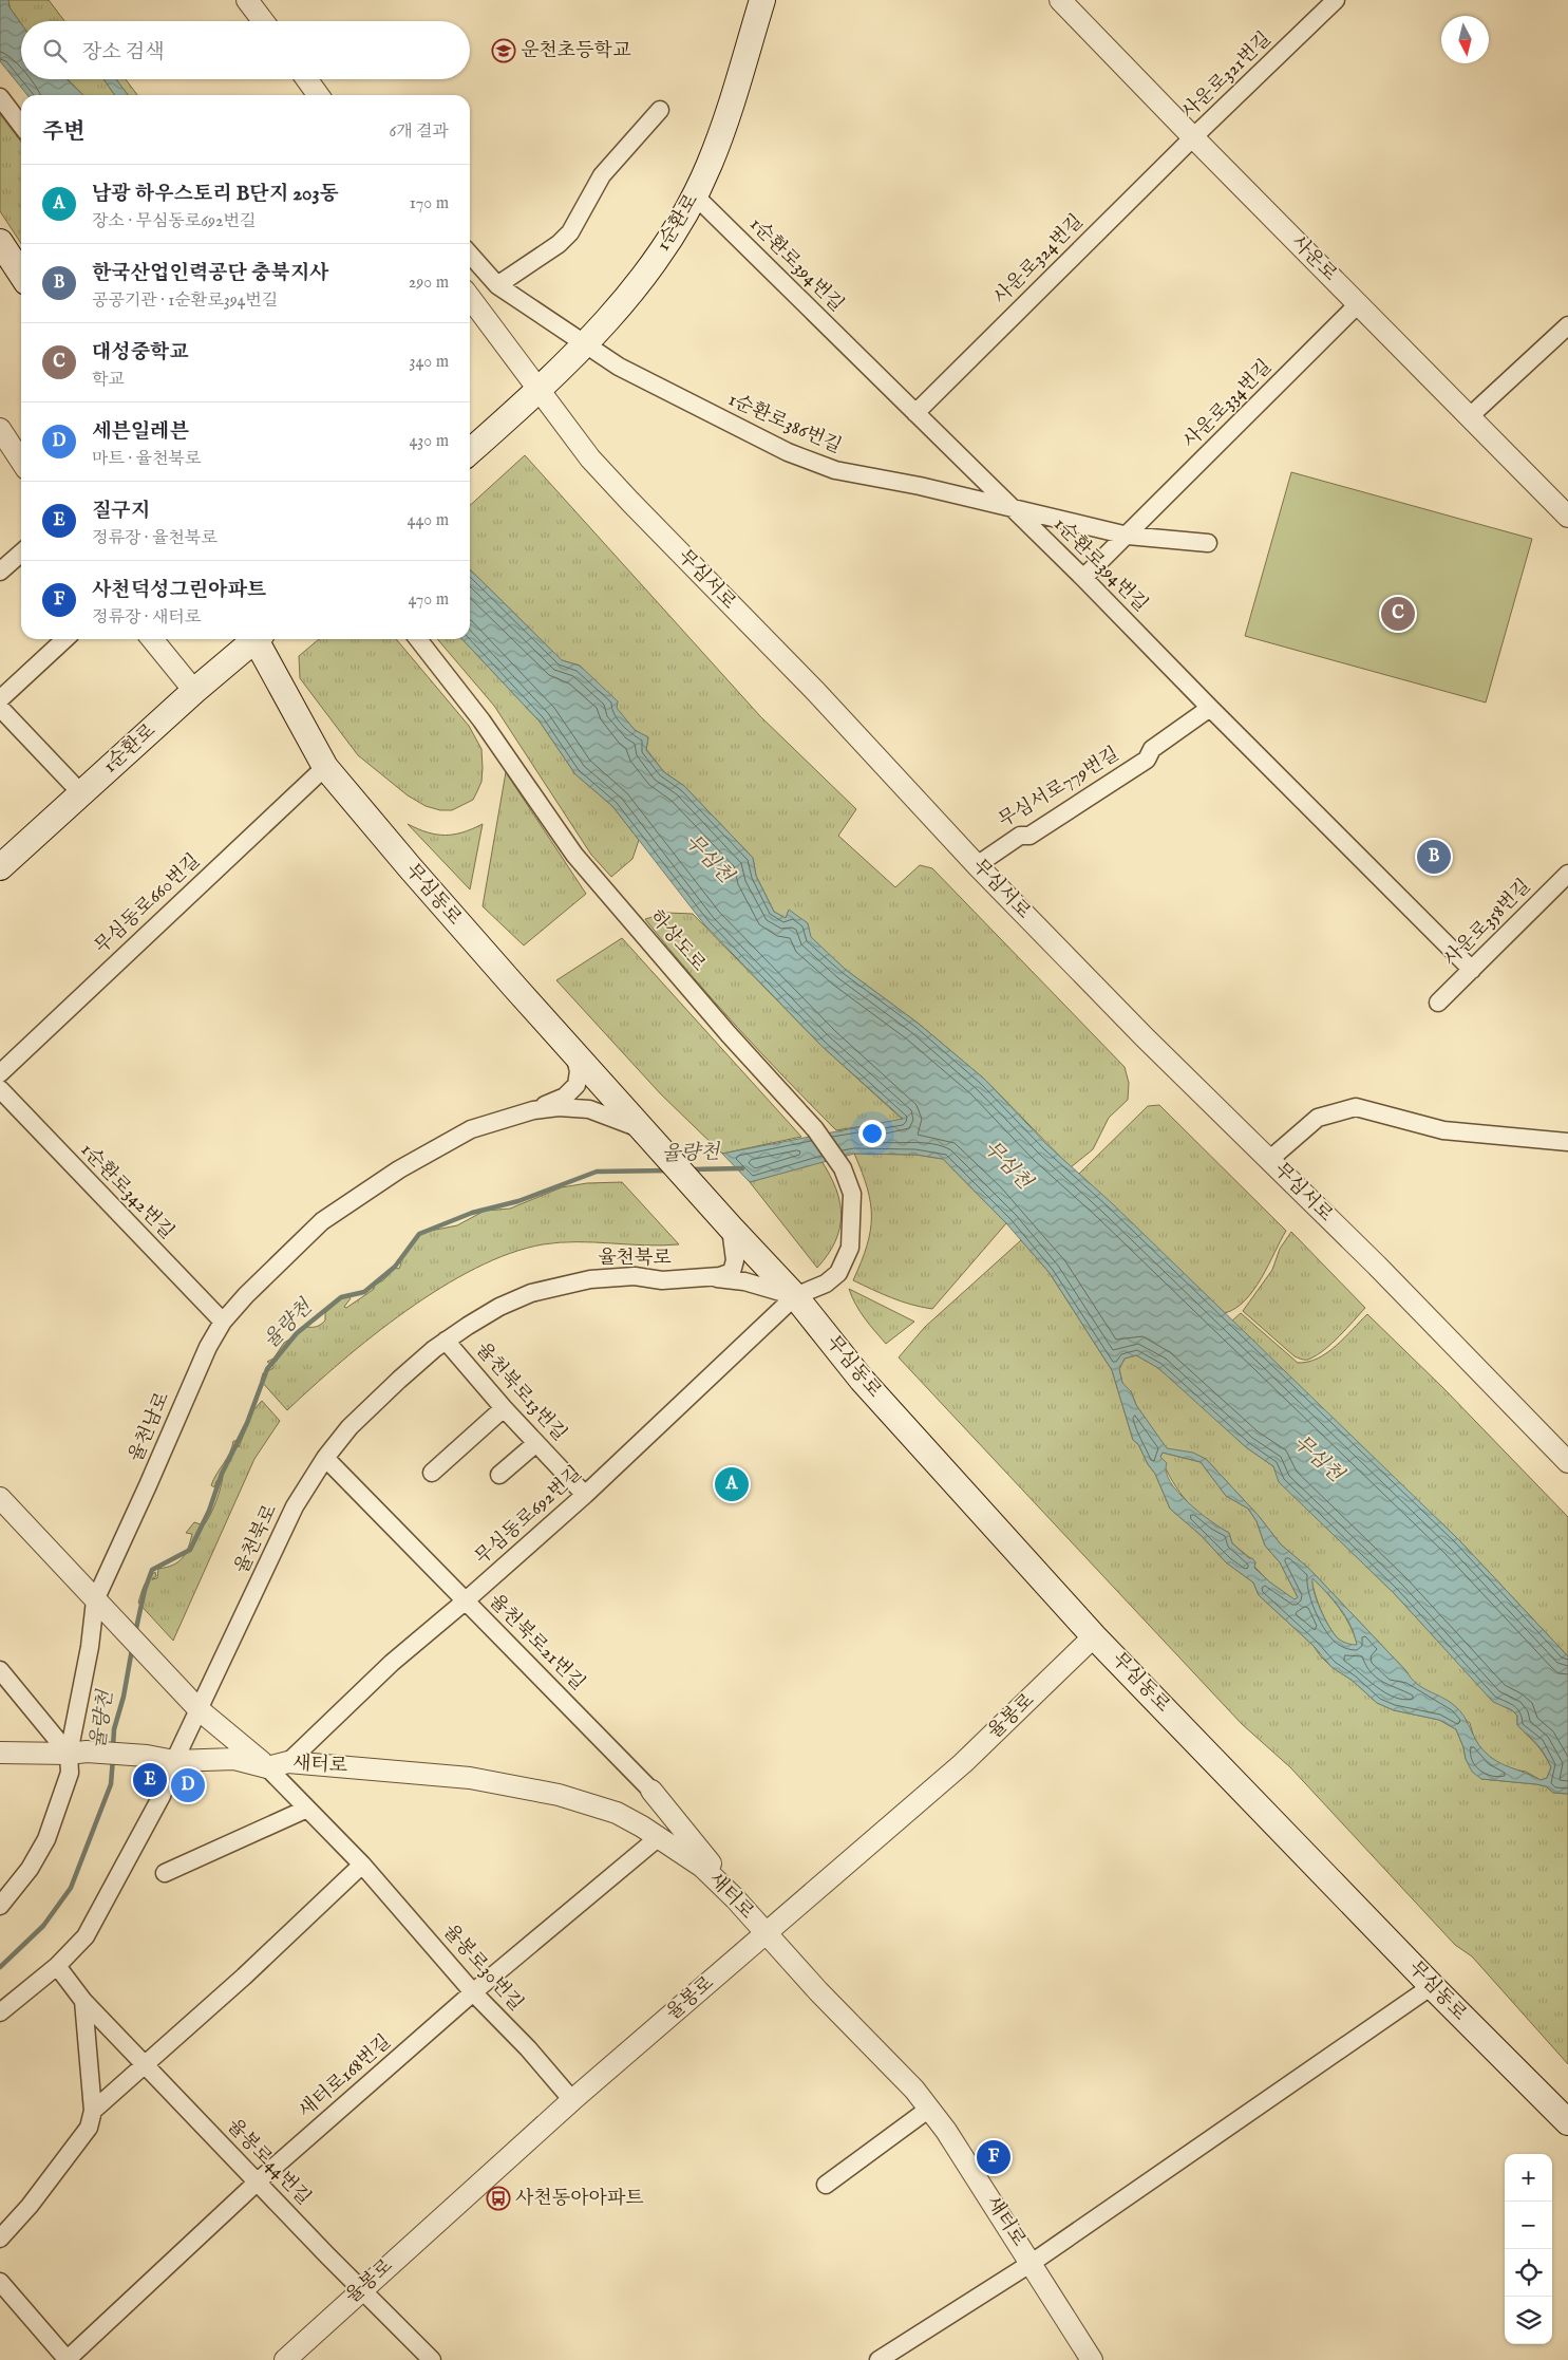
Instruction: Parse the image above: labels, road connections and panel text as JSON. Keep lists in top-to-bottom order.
{
  "streets": {
    "main road": ["1순환로", "무심동로"],
    "street": [
      "사운로321번길",
      "사운로",
      "사운로324번길",
      "1순환로394번길",
      "사운로334번길",
      "1순환로386번길",
      "무심서로",
      "무심서로779번길",
      "무심동로660번길",
      "사운로358번길",
      "하상도로",
      "1순환로342번길",
      "율천북로",
      "율천북로13번길",
      "율천남로",
      "무심동로692번길",
      "율천북로21번길",
      "율봉로",
      "새터로",
      "율봉로30번길",
      "새터로168번길",
      "율봉로44번길"
    ]
  },
  "crossings": [
    ["사운로321번길", "사운로"],
    ["사운로321번길", "사운로324번길"],
    ["1순환로", "1순환로394번길"],
    ["1순환로", "1순환로386번길"],
    ["1순환로", "무심서로"],
    ["사운로", "사운로324번길"],
    ["사운로", "사운로334번길"],
    ["사운로324번길", "1순환로394번길"],
    ["1순환로394번길", "사운로334번길"],
    ["1순환로394번길", "1순환로386번길"],
    ["1순환로394번길", "무심서로779번길"],
    ["1순환로394번길", "사운로358번길"],
    ["사운로334번길", "1순환로386번길"],
    ["무심서로", "무심서로779번길"],
    ["무심동로", "무심동로660번길"],
    ["무심동로", "하상도로"],
    ["무심동로", "무심동로692번길"],
    ["무심동로", "율봉로"],
    ["하상도로", "무심동로692번길"],
    ["1순환로342번길", "율천남로"],
    ["율천북로", "율천북로13번길"],
    ["율천북로", "율천북로21번길"],
    ["율천북로", "새터로"],
    ["율천북로", "율봉로44번길"],
    ["율천북로13번길", "무심동로692번길"],
    ["율천남로", "새터로"],
    ["무심동로692번길", "율천북로21번길"],
    ["무심동로692번길", "새터로"],
    ["율봉로", "새터로"],
    ["율봉로", "율봉로30번길"],
    ["율봉로", "율봉로44번길"],
    ["새터로", "율봉로30번길"],
    ["새터로", "새터로168번길"],
    ["율봉로30번길", "새터로168번길"],
    ["새터로168번길", "율봉로44번길"]
  ],
  "water": ["무심천", "율량천"],
  "places": {
    "school or university": ["운천초등학교"],
    "bus stop": ["사천동아아파트"]
  },
  "north": "bottom",
  "page": {
    "search": "장소 검색",
    "heading": ["주변", "6개 결과"],
    "list": [
      {
        "mark": "A",
        "name": "남광 하우스토리 B단지 203동",
        "note": "장소 · 무심동로692번길",
        "value": "170 m"
      },
      {
        "mark": "B",
        "name": "한국산업인력공단 충북지사",
        "note": "공공기관 · 1순환로394번길",
        "value": "290 m"
      },
      {
        "mark": "C",
        "name": "대성중학교",
        "note": "학교",
        "value": "340 m"
      },
      {
        "mark": "D",
        "name": "세븐일레븐",
        "note": "마트 · 율천북로",
        "value": "430 m"
      },
      {
        "mark": "E",
        "name": "질구지",
        "note": "정류장 · 율천북로",
        "value": "440 m"
      },
      {
        "mark": "F",
        "name": "사천덕성그린아파트",
        "note": "정류장 · 새터로",
        "value": "470 m"
      }
    ],
    "pins": [
      "C",
      "B",
      "A",
      "E",
      "D",
      "F"
    ],
    "map_buttons": ["+", "−"]
  }
}
